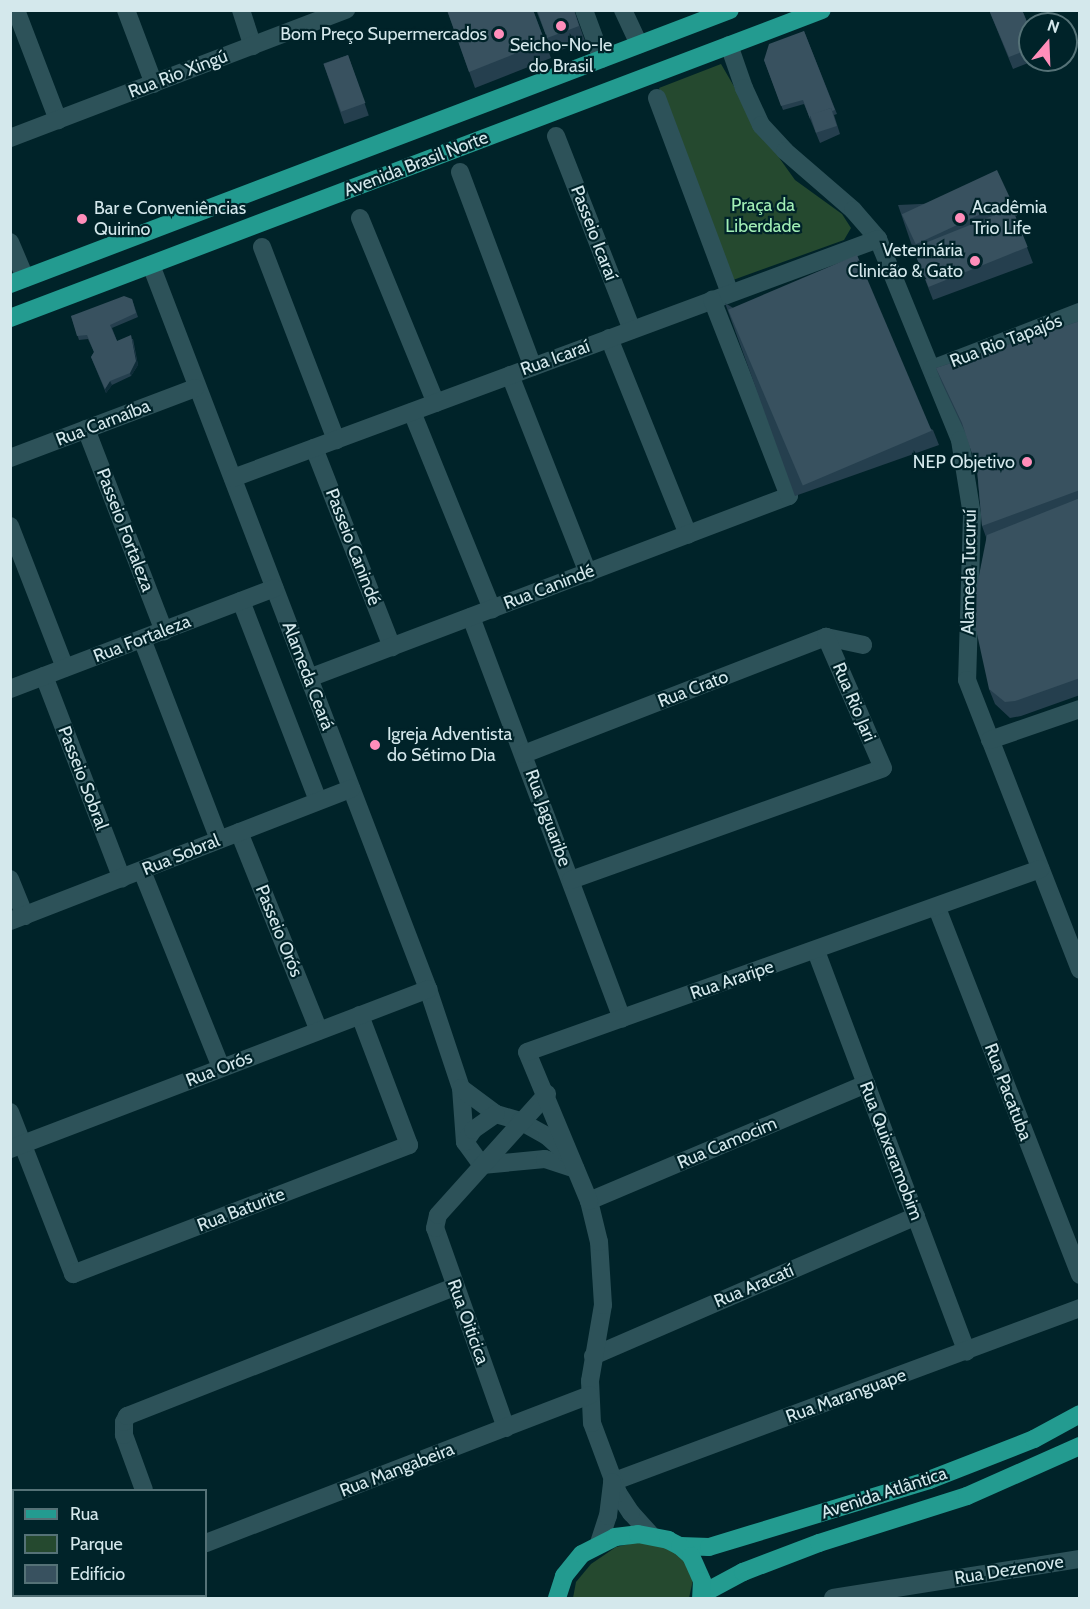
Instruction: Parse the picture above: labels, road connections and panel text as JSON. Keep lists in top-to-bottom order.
{
  "streets": {
    "main road": ["Avenida Brasil Norte", "Avenida Atlântica"],
    "street": [
      "Rua Rio Xingú",
      "Passeio Icaraí",
      "Rua Rio Tapajós",
      "Rua Icaraí",
      "Rua Carnaíba",
      "Passeio Fortaleza",
      "Passeio Canindé",
      "Alameda Tucuruí",
      "Rua Canindé",
      "Rua Fortaleza",
      "Alameda Ceará",
      "Rua Crato",
      "Rua Rio Jari",
      "Passeio Sobral",
      "Rua Jaguaribe",
      "Rua Sobral",
      "Passeio Orós",
      "Rua Araripe",
      "Rua Orós",
      "Rua Pacatuba",
      "Rua Camocim",
      "Rua Quixeramobim",
      "Rua Baturite",
      "Rua Aracatí",
      "Rua Oiticica",
      "Rua Maranguape",
      "Rua Mangabeira",
      "Rua Dezenove"
    ]
  },
  "crossings": [
    ["Avenida Brasil Norte", "Alameda Tucuruí"],
    ["Avenida Brasil Norte", "Alameda Ceará"],
    ["Passeio Icaraí", "Rua Icaraí"],
    ["Rua Rio Tapajós", "Alameda Tucuruí"],
    ["Rua Icaraí", "Passeio Canindé"],
    ["Rua Icaraí", "Alameda Tucuruí"],
    ["Rua Icaraí", "Rua Canindé"],
    ["Rua Icaraí", "Alameda Ceará"],
    ["Rua Carnaíba", "Passeio Fortaleza"],
    ["Rua Carnaíba", "Alameda Ceará"],
    ["Passeio Fortaleza", "Rua Fortaleza"],
    ["Passeio Canindé", "Rua Canindé"],
    ["Alameda Tucuruí", "Rua Araripe"],
    ["Rua Canindé", "Alameda Ceará"],
    ["Rua Canindé", "Rua Jaguaribe"],
    ["Rua Fortaleza", "Alameda Ceará"],
    ["Rua Fortaleza", "Passeio Sobral"],
    ["Alameda Ceará", "Rua Sobral"],
    ["Alameda Ceará", "Rua Orós"],
    ["Rua Crato", "Rua Rio Jari"],
    ["Rua Crato", "Rua Jaguaribe"],
    ["Rua Rio Jari", "Rua Jaguaribe"],
    ["Passeio Sobral", "Rua Sobral"],
    ["Rua Jaguaribe", "Rua Araripe"],
    ["Rua Sobral", "Passeio Orós"],
    ["Passeio Orós", "Rua Orós"],
    ["Rua Araripe", "Rua Pacatuba"],
    ["Rua Araripe", "Rua Quixeramobim"],
    ["Rua Orós", "Rua Baturite"],
    ["Rua Camocim", "Rua Quixeramobim"],
    ["Rua Quixeramobim", "Rua Aracatí"],
    ["Rua Quixeramobim", "Rua Maranguape"],
    ["Rua Oiticica", "Rua Mangabeira"]
  ],
  "parks": ["Praça da Liberdade"],
  "places": [
    "Seicho-No-Ie do Brasil",
    "Bom Preço Supermercados",
    "Acadêmia Trio Life",
    "Bar e Conveniências Quirino",
    "Veterinária Clinicão & Gato",
    "NEP Objetivo",
    "Igreja Adventista do Sétimo Dia"
  ],
  "legend": ["Rua", "Parque", "Edifício"],
  "north": "top"
}
